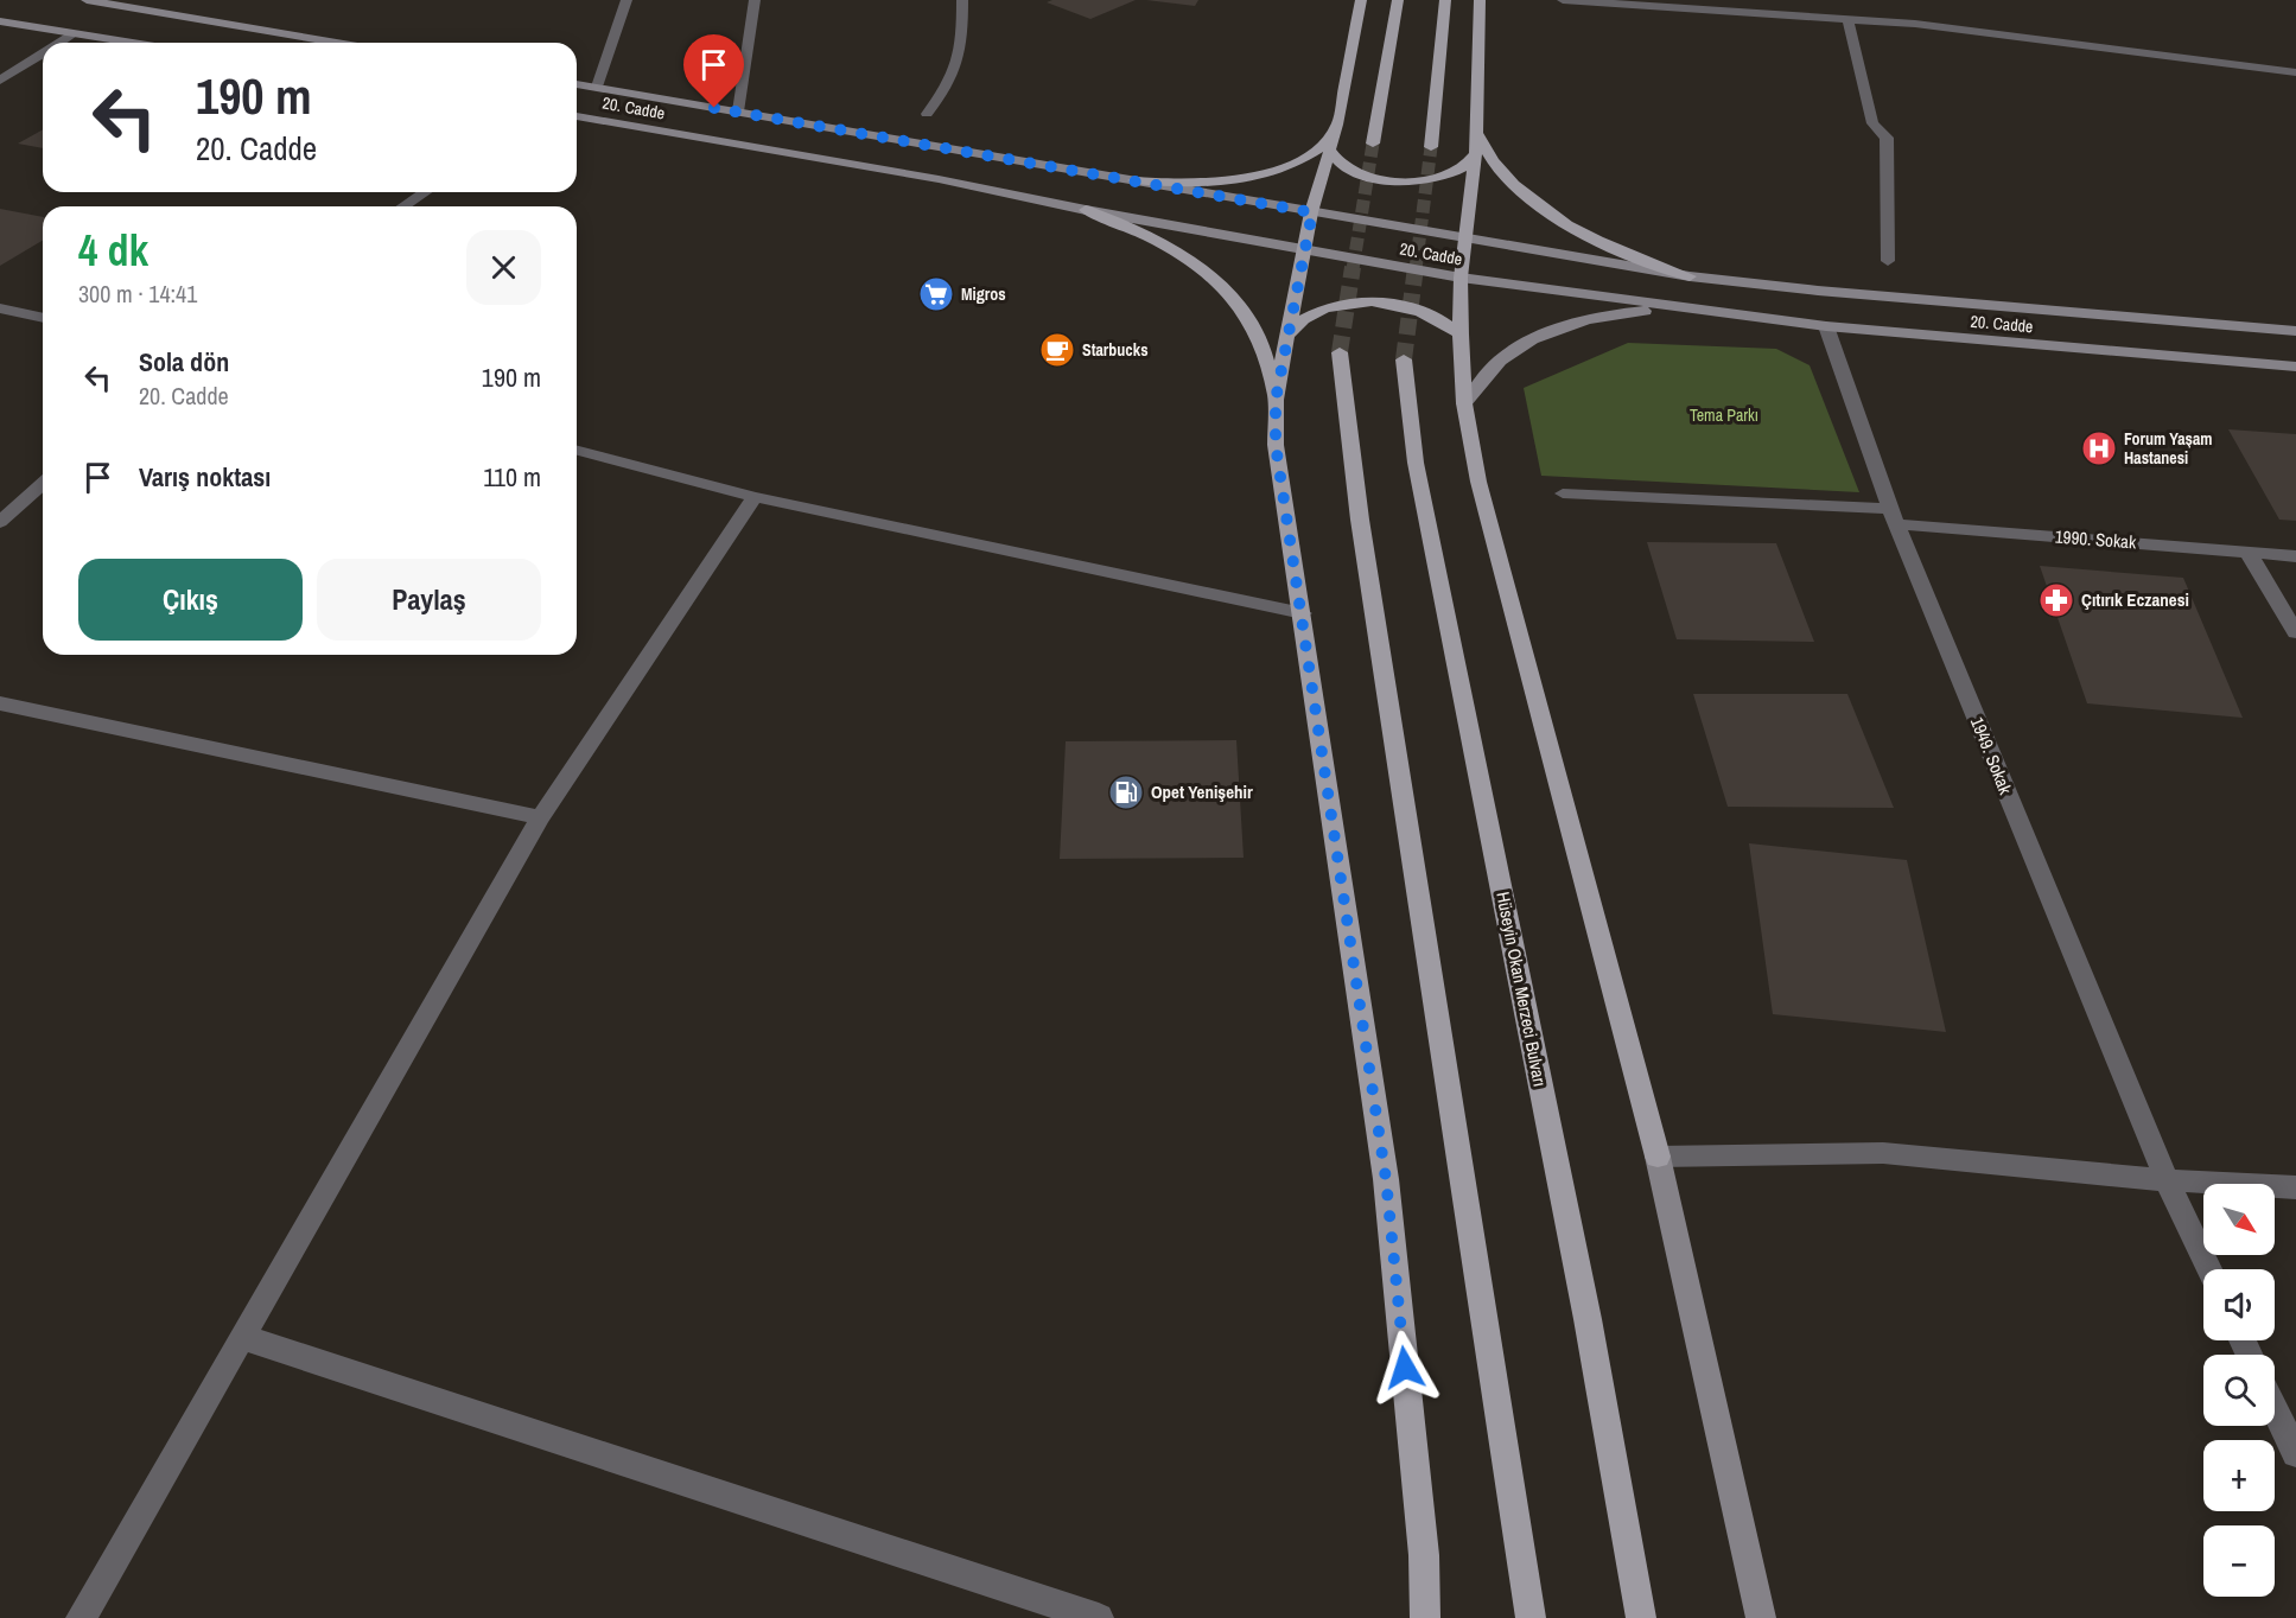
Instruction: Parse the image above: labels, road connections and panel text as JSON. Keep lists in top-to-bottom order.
{
  "streets": {
    "main road": ["Hüseyin Okan Merzeci Bulvarı"],
    "street": ["20. Cadde", "1990. Sokak", "1949. Sokak"]
  },
  "crossings": [
    ["20. Cadde", "1949. Sokak"],
    ["1990. Sokak", "1949. Sokak"]
  ],
  "parks": ["Tema Parkı"],
  "places": {
    "supermarket": ["Migros"],
    "cafe": ["Starbucks"],
    "hospital": ["Forum Yaşam Hastanesi"],
    "pharmacy": ["Çıtırık Eczanesi"],
    "fuel station": ["Opet Yenişehir"]
  },
  "north": "bottom right",
  "page": {
    "turn": ["190 m", "20. Cadde"],
    "heading": ["4 dk", "300 m · 14:41"],
    "list": [
      {
        "name": "Sola dön",
        "note": "20. Cadde",
        "value": "190 m"
      },
      {
        "name": "Varış noktası",
        "value": "110 m"
      }
    ],
    "buttons": ["Çıkış", "Paylaş"],
    "map_buttons": ["+", "−"]
  }
}
